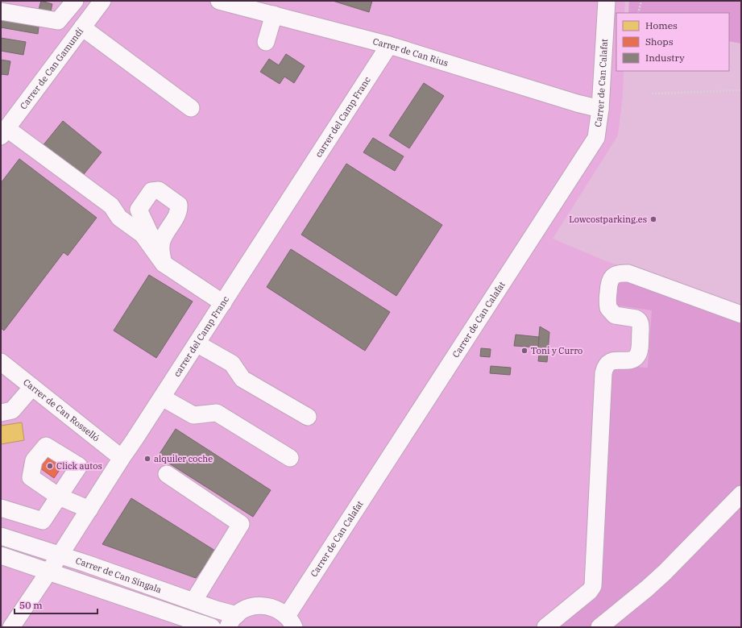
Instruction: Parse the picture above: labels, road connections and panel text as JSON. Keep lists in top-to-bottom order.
{
  "streets": {
    "street": [
      "Carrer de Can Rius",
      "Carrer de Can Gamundí",
      "Carrer de Can Calafat",
      "carrer del Camp Franc",
      "Carrer de Can Rosselló",
      "Carrer de Can Singala"
    ]
  },
  "crossings": [
    ["Carrer de Can Rius", "Carrer de Can Calafat"],
    ["Carrer de Can Rius", "carrer del Camp Franc"],
    ["carrer del Camp Franc", "Carrer de Can Rosselló"],
    ["carrer del Camp Franc", "Carrer de Can Singala"]
  ],
  "places": [
    "Lowcostparking.es",
    "Toni y Curro",
    "alquiler coche",
    "Click autos"
  ],
  "legend": ["Homes", "Shops", "Industry"],
  "scale_bar": "50 m"
}
